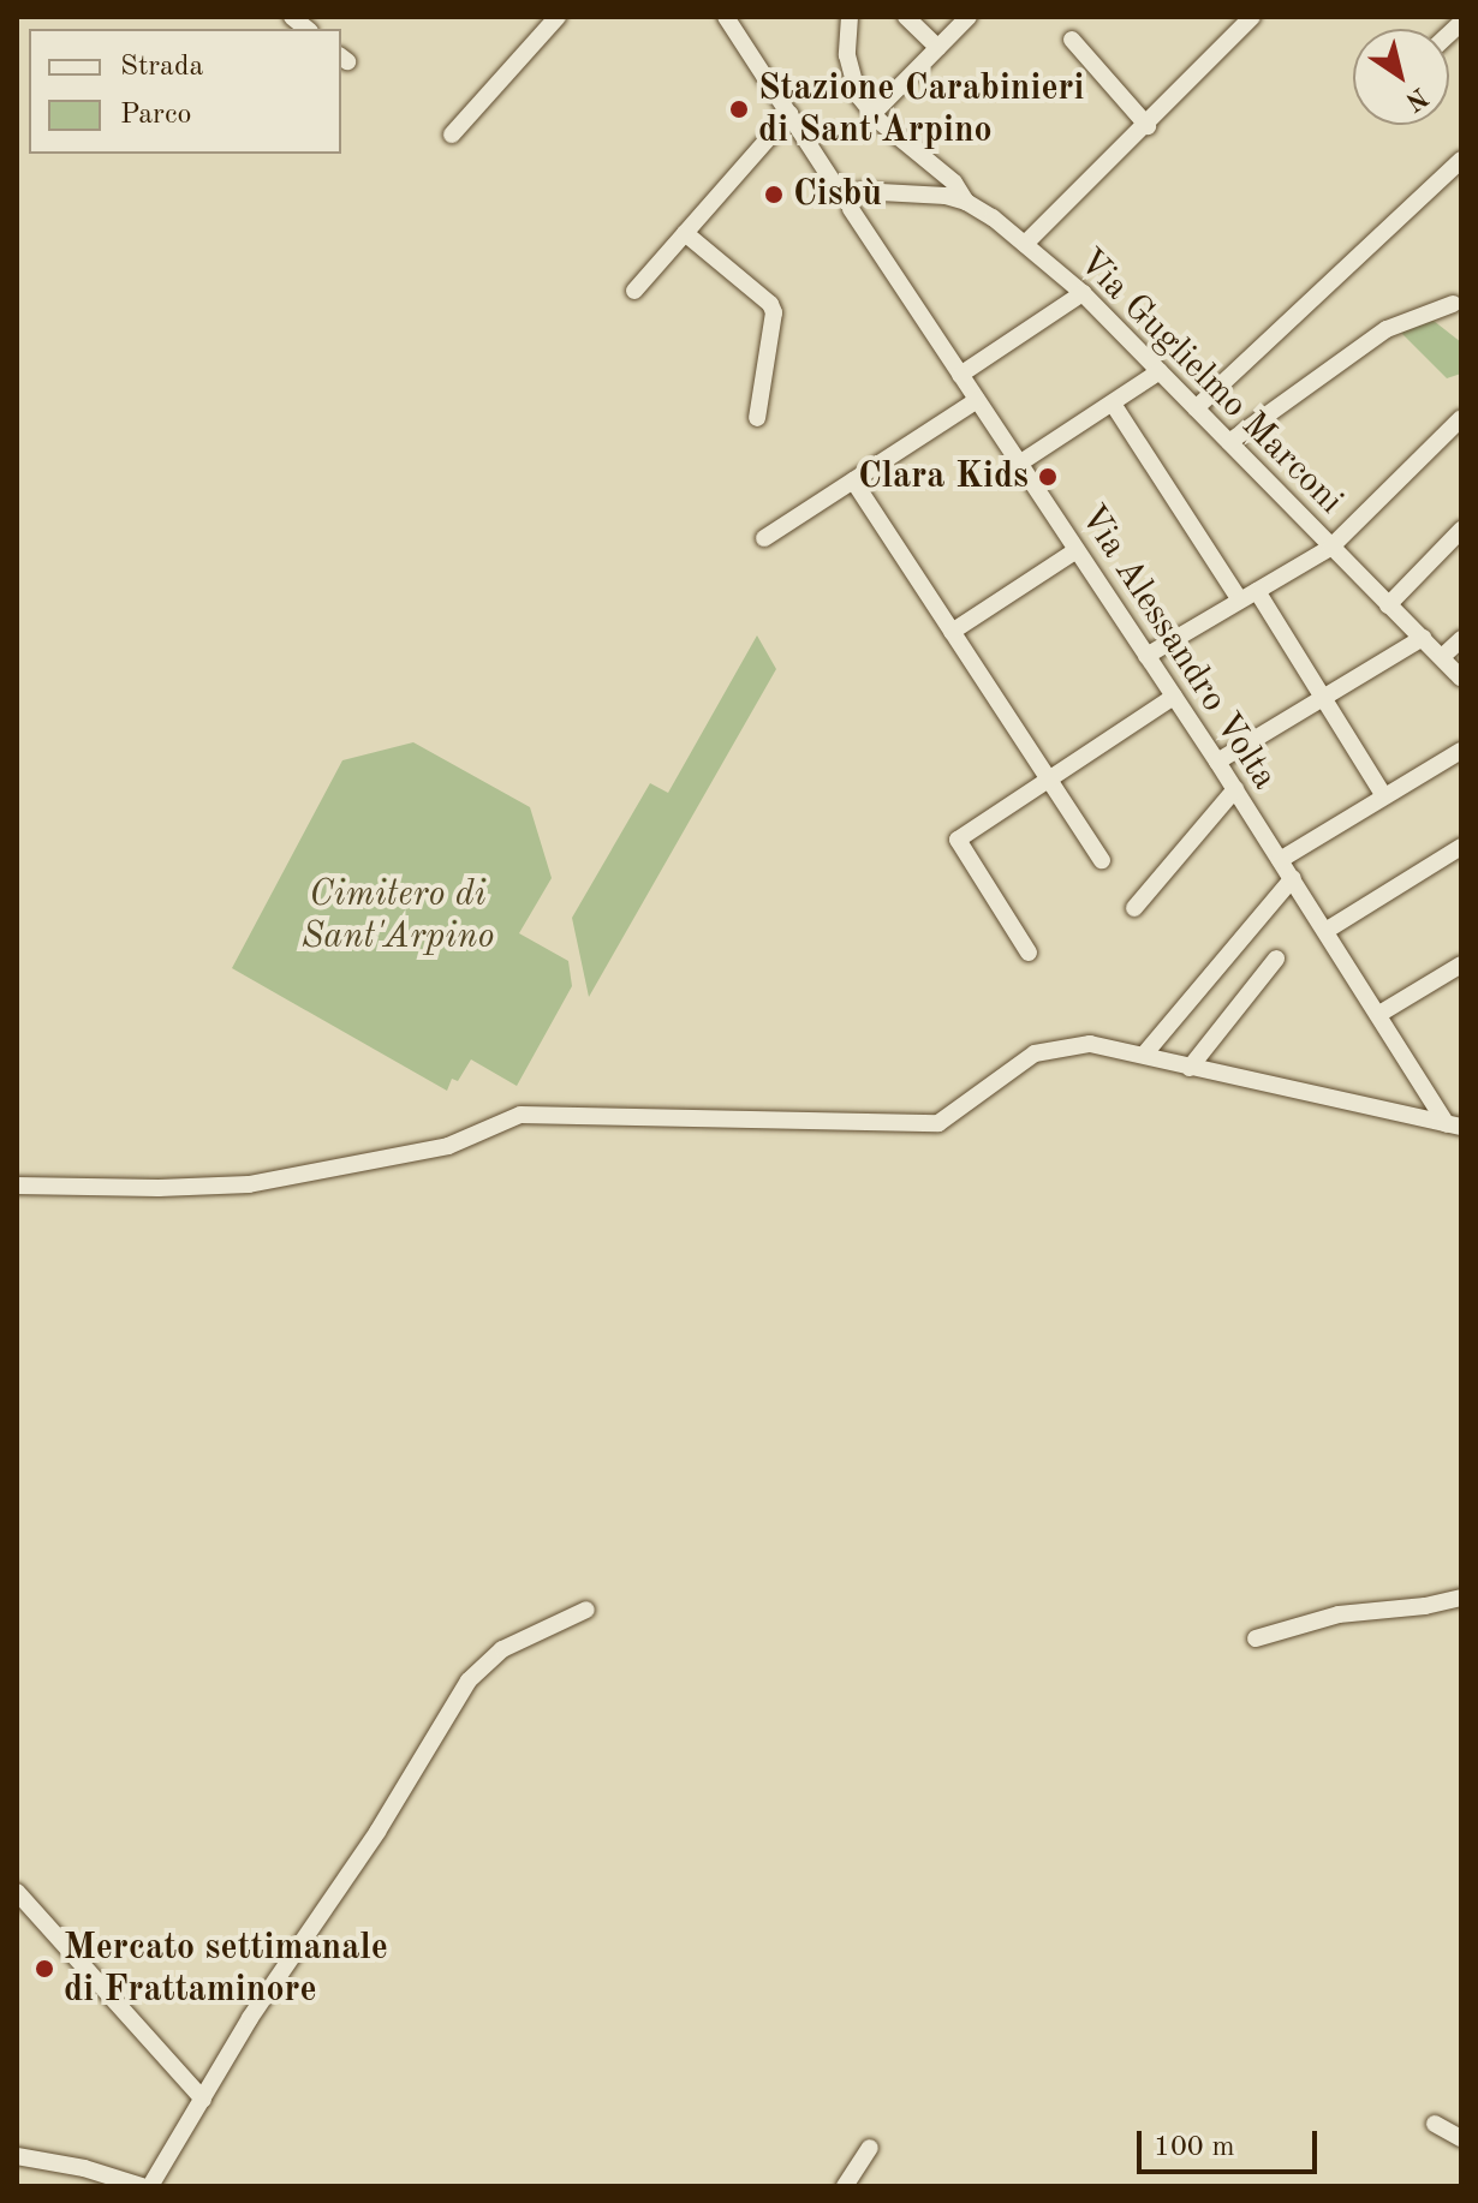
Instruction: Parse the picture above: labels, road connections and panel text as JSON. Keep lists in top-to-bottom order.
{
  "streets": {
    "street": ["Via Guglielmo Marconi", "Via Alessandro Volta"]
  },
  "crossings": [
    ["Via Guglielmo Marconi", "Via Alessandro Volta"]
  ],
  "parks": ["Cimitero di Sant'Arpino"],
  "places": [
    "Stazione Carabinieri di Sant'Arpino",
    "Cisbù",
    "Clara Kids",
    "Mercato settimanale di Frattaminore"
  ],
  "legend": ["Strada", "Parco"],
  "scale_bar": "100 m",
  "north": "bottom right"
}
